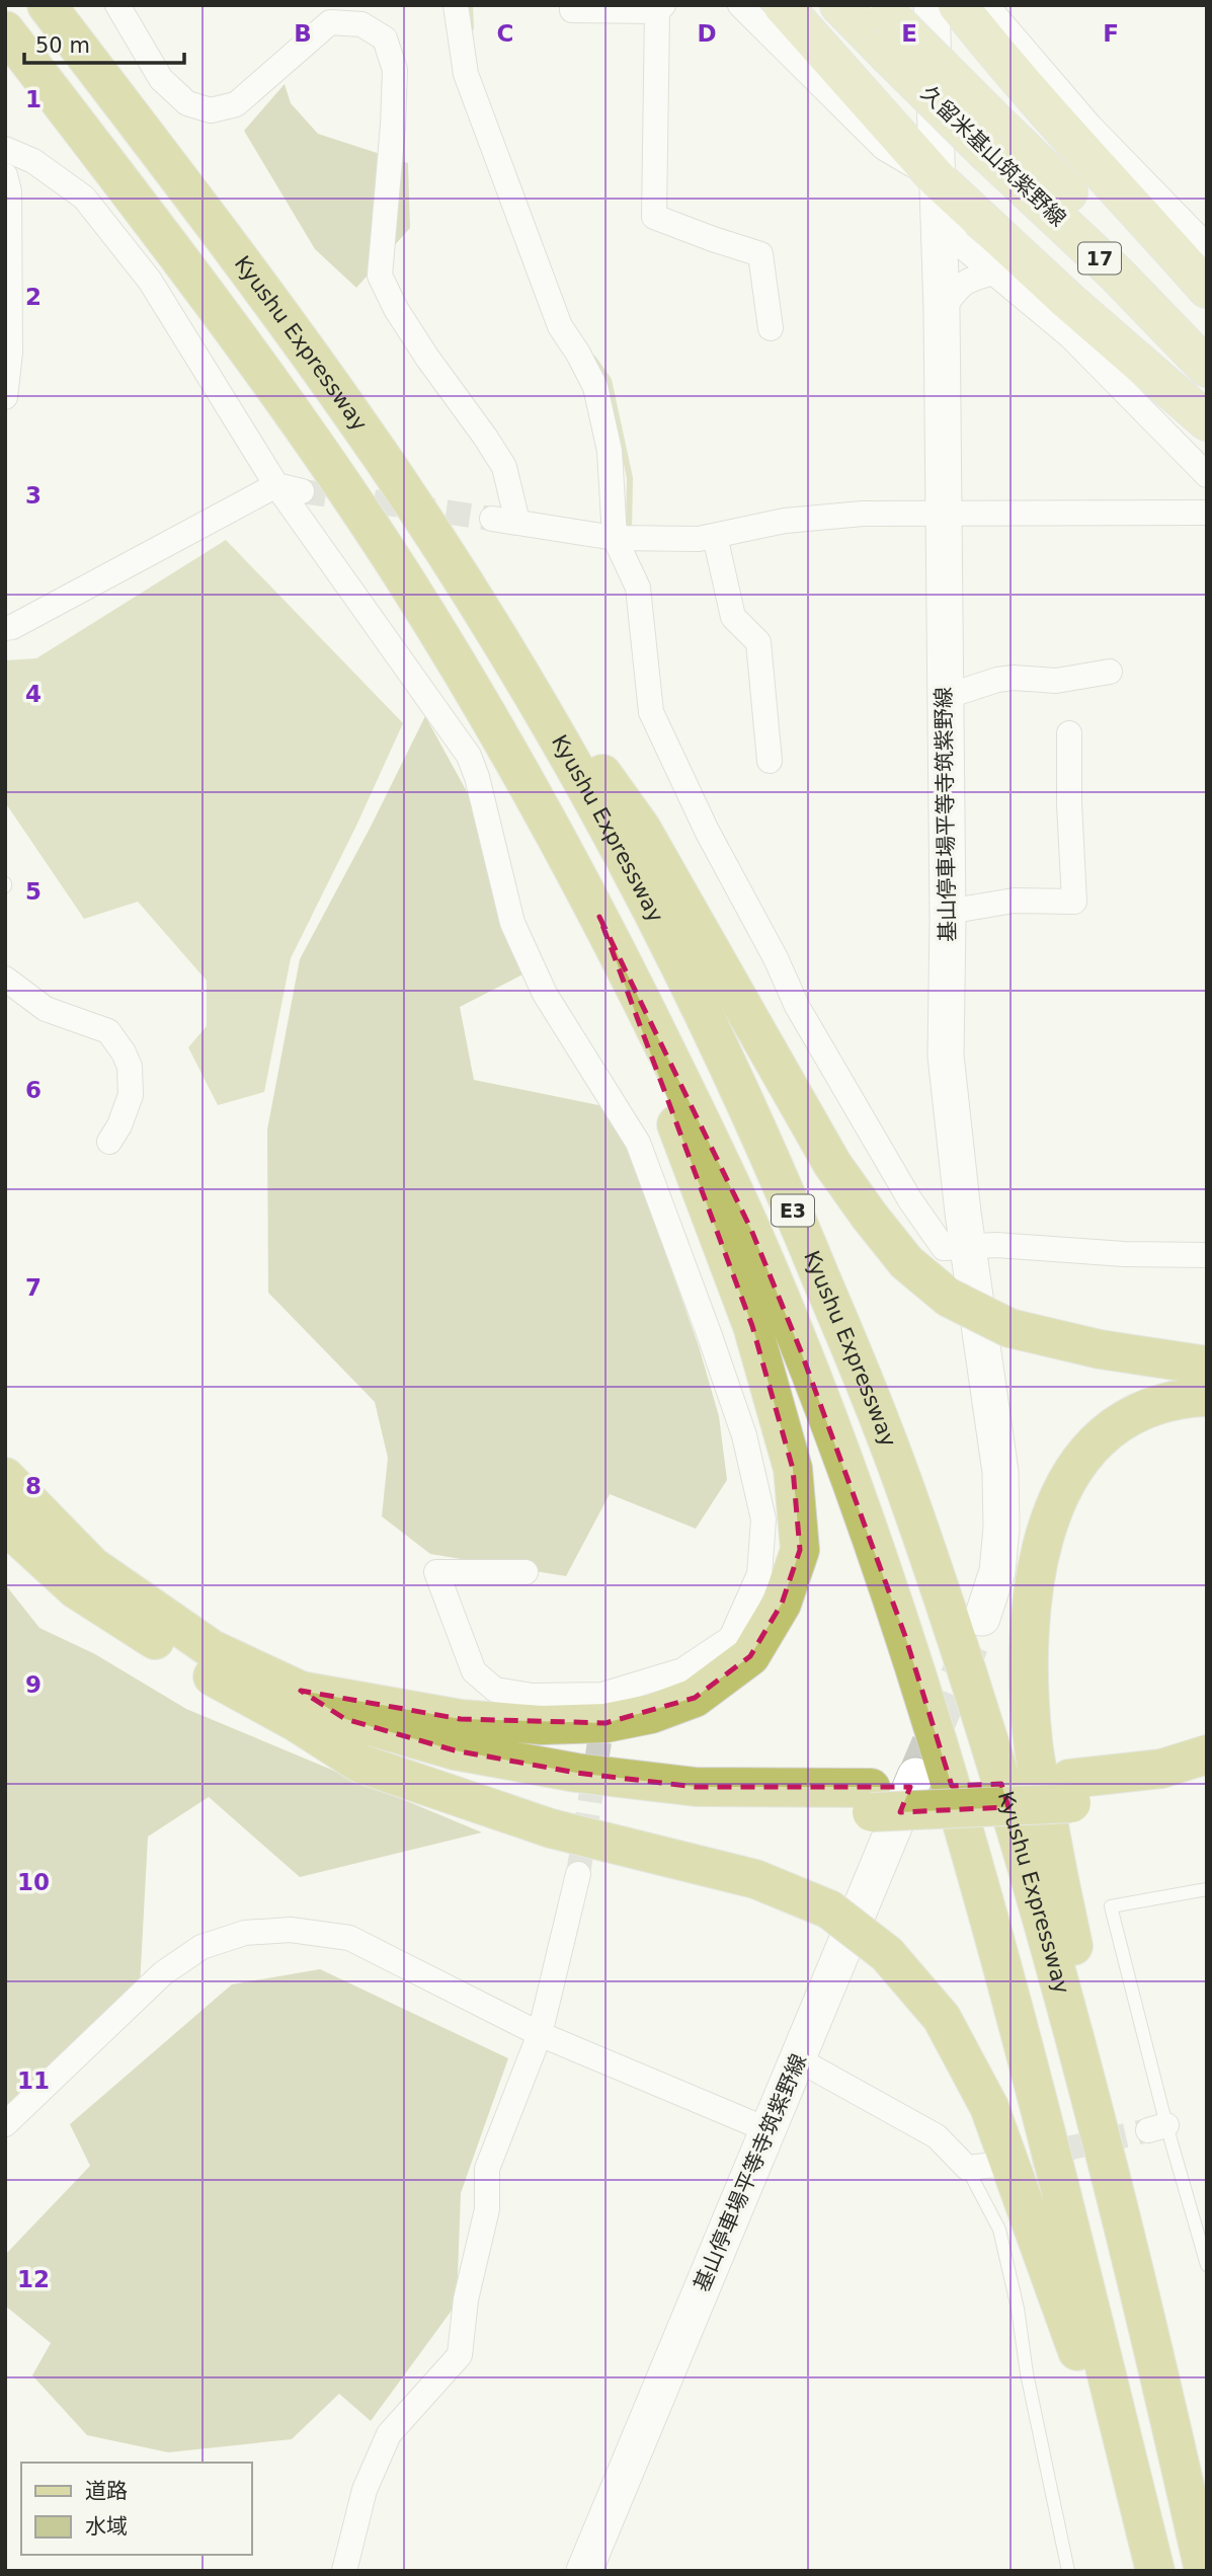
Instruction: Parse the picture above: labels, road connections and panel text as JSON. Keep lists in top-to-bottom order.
{
  "streets": {
    "highway": ["Kyushu Expressway", "E3"],
    "main road": ["久留米基山筑紫野線", "17", "基山停車場平等寺筑紫野線"]
  },
  "legend": ["道路", "水域"],
  "scale_bar": "50 m",
  "grid": {
    "columns": [
      "B",
      "C",
      "D",
      "E",
      "F"
    ],
    "rows": [
      "1",
      "2",
      "3",
      "4",
      "5",
      "6",
      "7",
      "8",
      "9",
      "10",
      "11",
      "12"
    ]
  }
}
